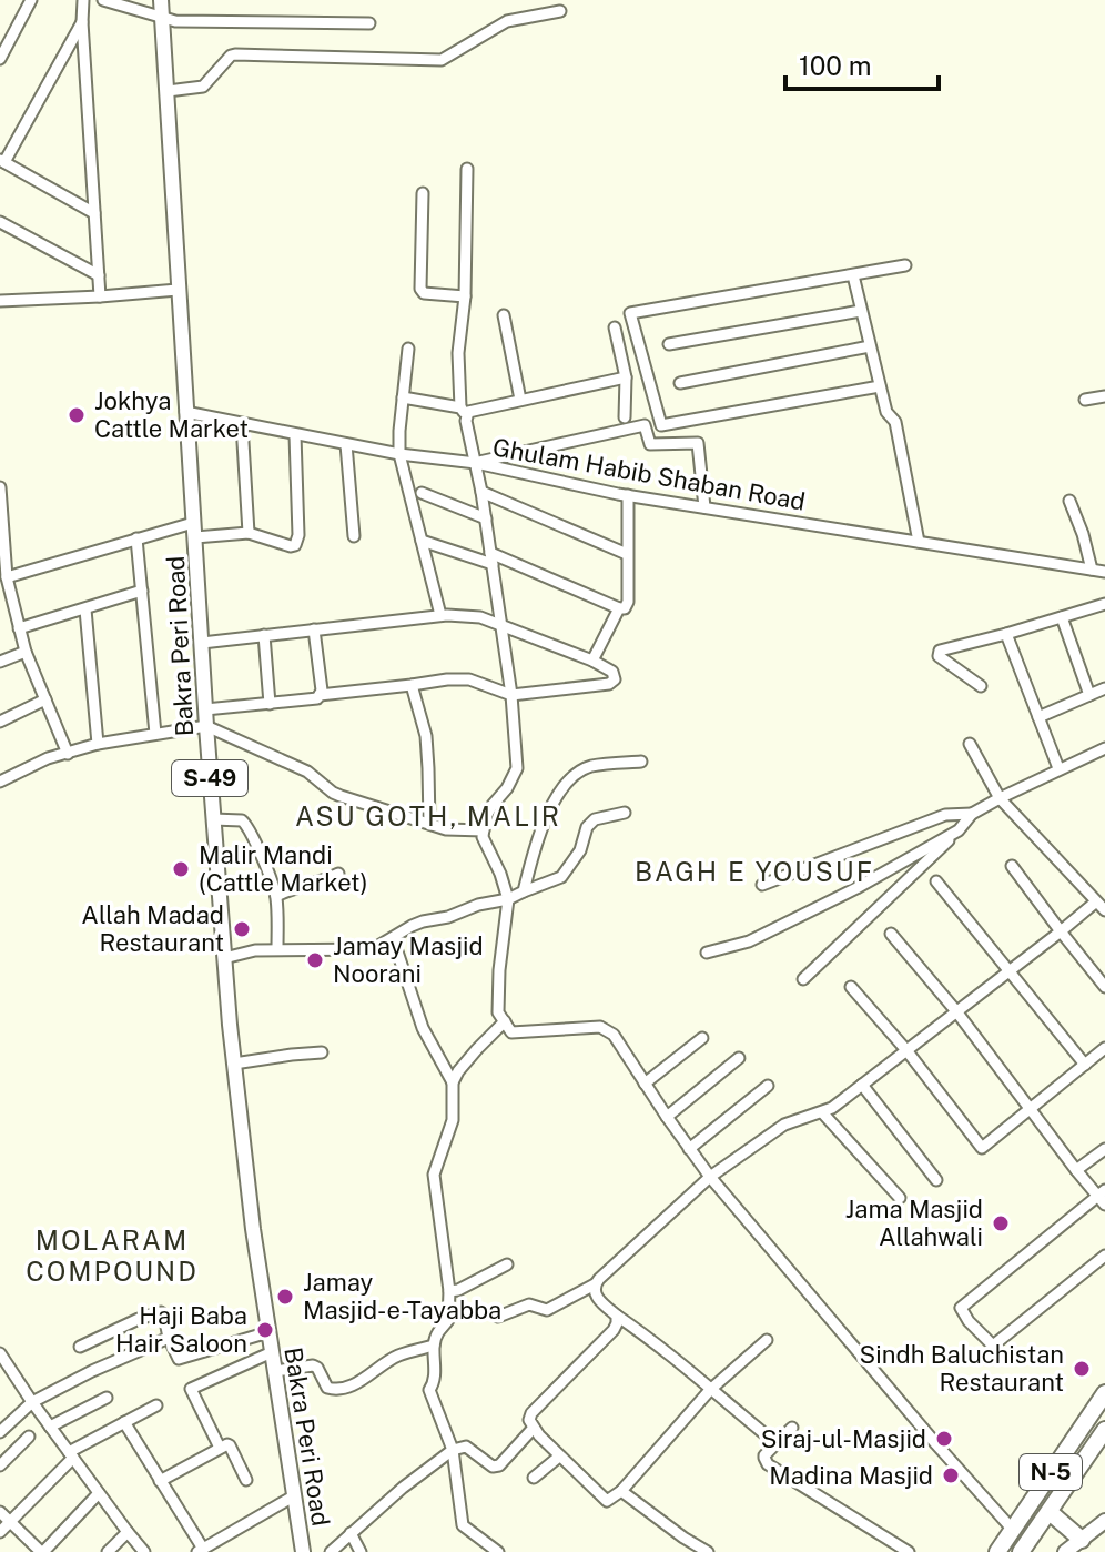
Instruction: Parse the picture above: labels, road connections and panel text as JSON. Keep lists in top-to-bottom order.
{
  "streets": {
    "highway": ["N-5"],
    "main road": ["Bakra Peri Road", "S-49"],
    "street": ["Ghulam Habib Shaban Road"]
  },
  "crossings": [
    ["Ghulam Habib Shaban Road", "Bakra Peri Road"]
  ],
  "districts": ["ASU GOTH, MALIR", "BAGH E YOUSUF", "MOLARAM COMPOUND"],
  "places": [
    "Jokhya Cattle Market",
    "Malir Mandi (Cattle Market)",
    "Allah Madad Restaurant",
    "Jamay Masjid Noorani",
    "Jama Masjid Allahwali",
    "Jamay Masjid-e-Tayabba",
    "Haji Baba Hair Saloon",
    "Sindh Baluchistan Restaurant",
    "Siraj-ul-Masjid",
    "Madina Masjid"
  ],
  "scale_bar": "100 m"
}
